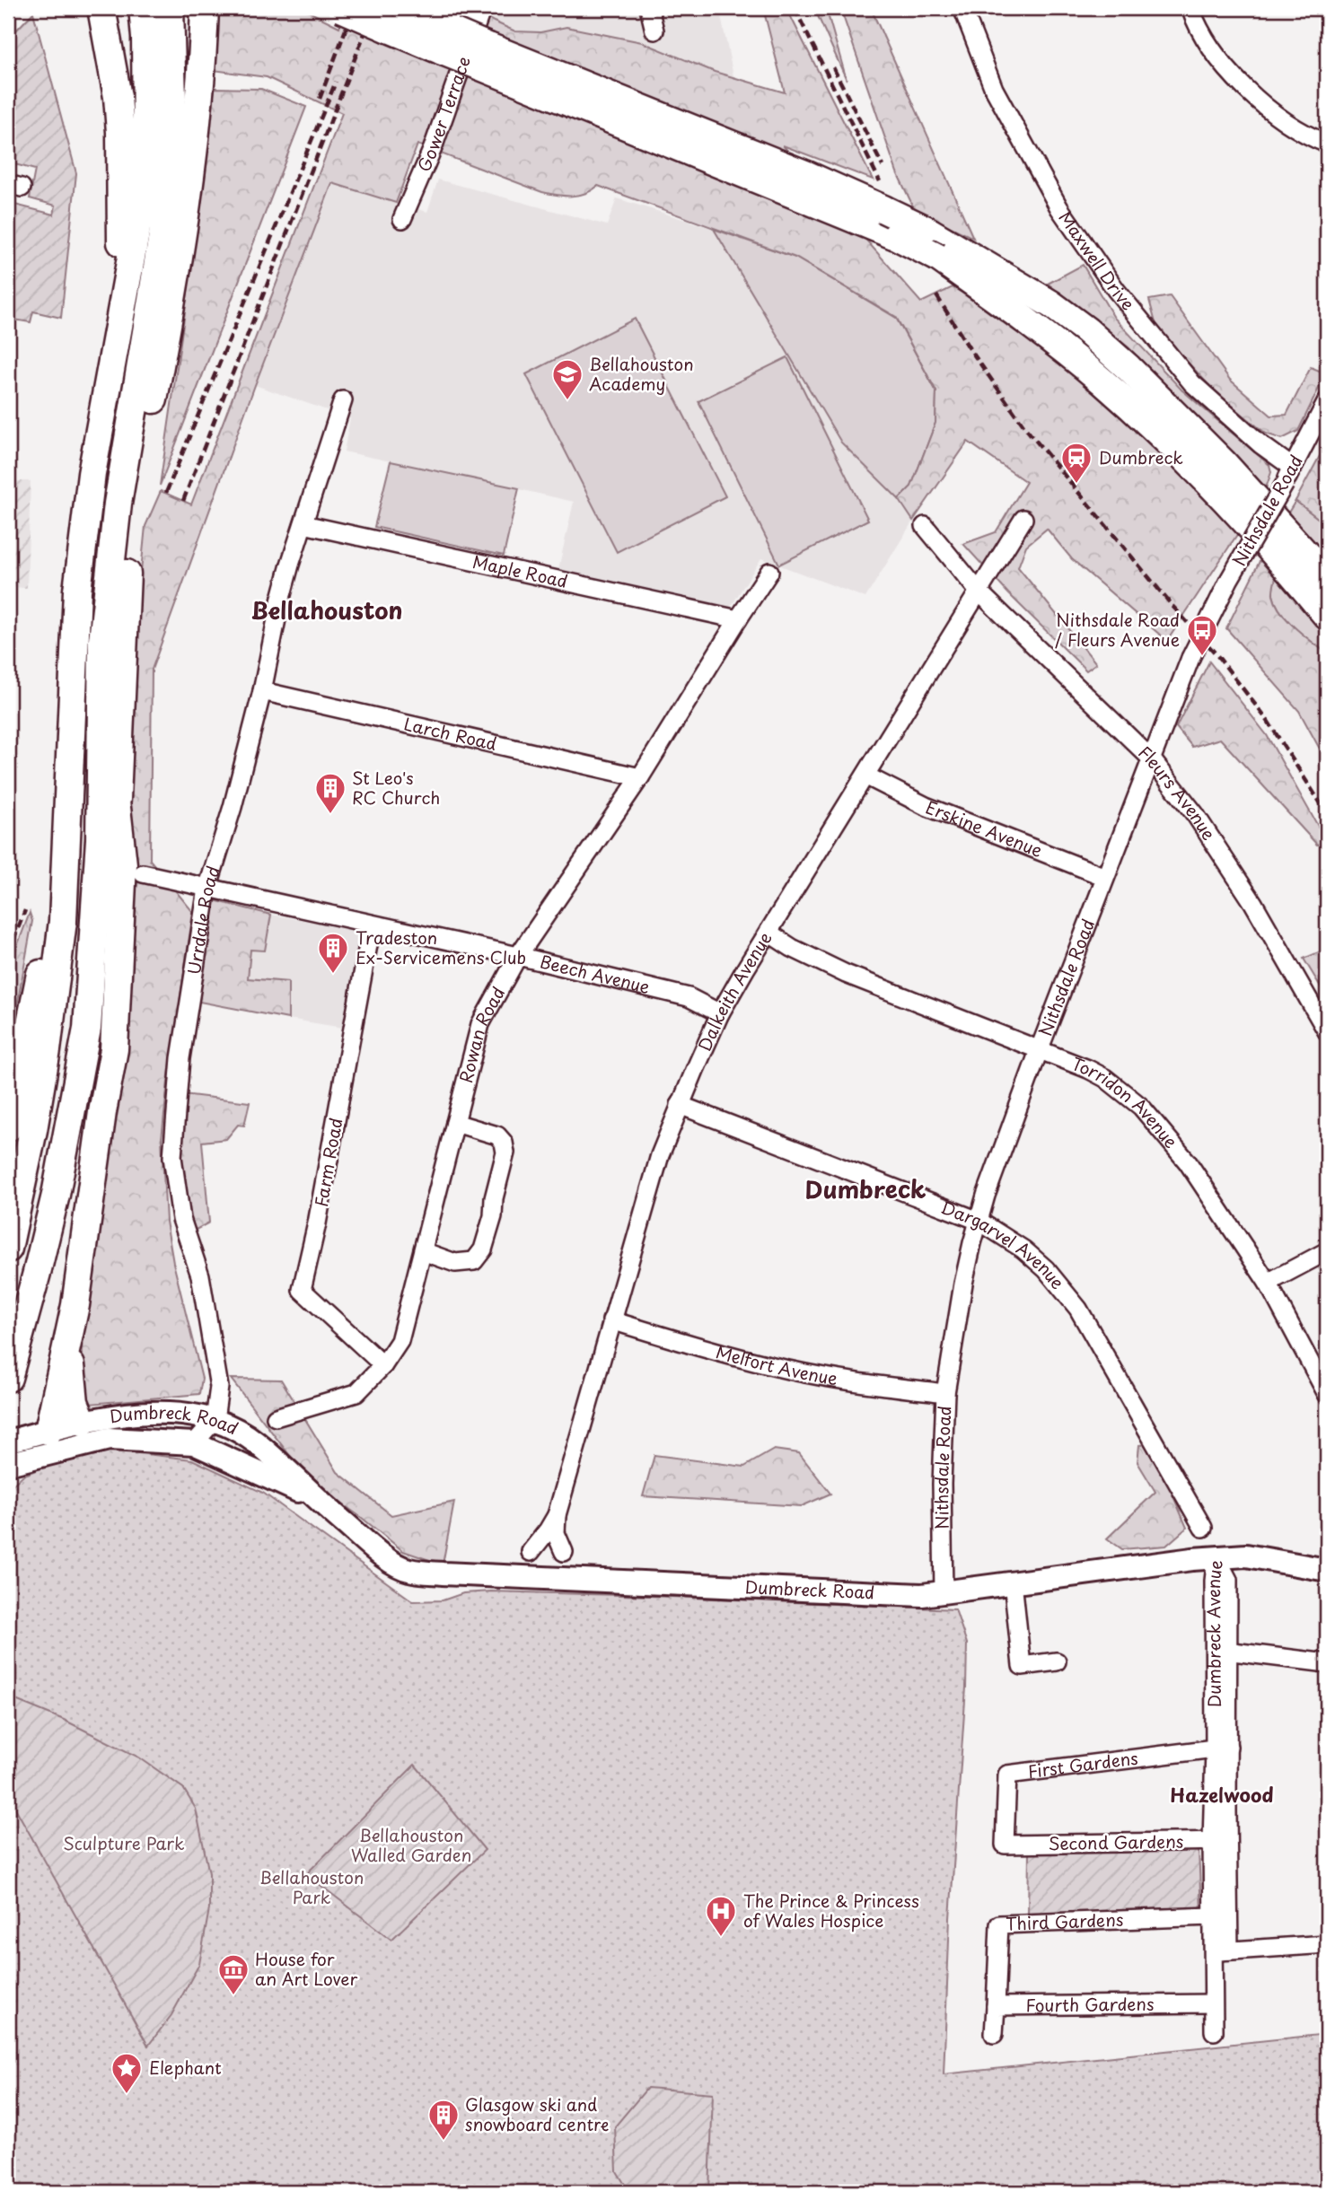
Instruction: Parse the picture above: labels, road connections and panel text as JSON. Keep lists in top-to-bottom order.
{
  "streets": {
    "main road": ["Dumbreck Road"],
    "street": [
      "Gower Terrace",
      "Maxwell Drive",
      "Nithsdale Road",
      "Maple Road",
      "Larch Road",
      "Fleurs Avenue",
      "Erskine Avenue",
      "Urrdale Road",
      "Beech Avenue",
      "Dalkeith Avenue",
      "Rowan Road",
      "Torridon Avenue",
      "Farm Road",
      "Dargarvel Avenue",
      "Melfort Avenue",
      "Dumbreck Avenue",
      "First Gardens",
      "Second Gardens",
      "Third Gardens",
      "Fourth Gardens"
    ]
  },
  "crossings": [
    ["Maxwell Drive", "Nithsdale Road"],
    ["Nithsdale Road", "Fleurs Avenue"],
    ["Nithsdale Road", "Erskine Avenue"],
    ["Nithsdale Road", "Torridon Avenue"],
    ["Nithsdale Road", "Dargarvel Avenue"],
    ["Nithsdale Road", "Melfort Avenue"],
    ["Nithsdale Road", "Dumbreck Road"],
    ["Maple Road", "Urrdale Road"],
    ["Maple Road", "Rowan Road"],
    ["Larch Road", "Urrdale Road"],
    ["Larch Road", "Rowan Road"],
    ["Fleurs Avenue", "Dalkeith Avenue"],
    ["Erskine Avenue", "Dalkeith Avenue"],
    ["Urrdale Road", "Beech Avenue"],
    ["Urrdale Road", "Dumbreck Road"],
    ["Beech Avenue", "Dalkeith Avenue"],
    ["Beech Avenue", "Rowan Road"],
    ["Beech Avenue", "Farm Road"],
    ["Dalkeith Avenue", "Torridon Avenue"],
    ["Dalkeith Avenue", "Dargarvel Avenue"],
    ["Dalkeith Avenue", "Melfort Avenue"],
    ["Rowan Road", "Farm Road"],
    ["Dumbreck Road", "Dumbreck Avenue"],
    ["Dumbreck Avenue", "First Gardens"],
    ["Dumbreck Avenue", "Second Gardens"],
    ["Dumbreck Avenue", "Third Gardens"],
    ["Dumbreck Avenue", "Fourth Gardens"],
    ["First Gardens", "Second Gardens"],
    ["Third Gardens", "Fourth Gardens"]
  ],
  "districts": ["Bellahouston", "Dumbreck", "Hazelwood"],
  "parks": ["Bellahouston Walled Garden", "Sculpture Park", "Bellahouston Park"],
  "places": {
    "school or university": ["Bellahouston Academy"],
    "station": ["Dumbreck"],
    "bus stop": ["Nithsdale Road / Fleurs Avenue"],
    "building": ["St Leo's RC Church", "Tradeston Ex-Servicemens Club", "Glasgow ski and snowboard centre"],
    "hospital": ["The Prince & Princess of Wales Hospice"],
    "museum": ["House for an Art Lover"],
    "place": ["Elephant"]
  }
}
